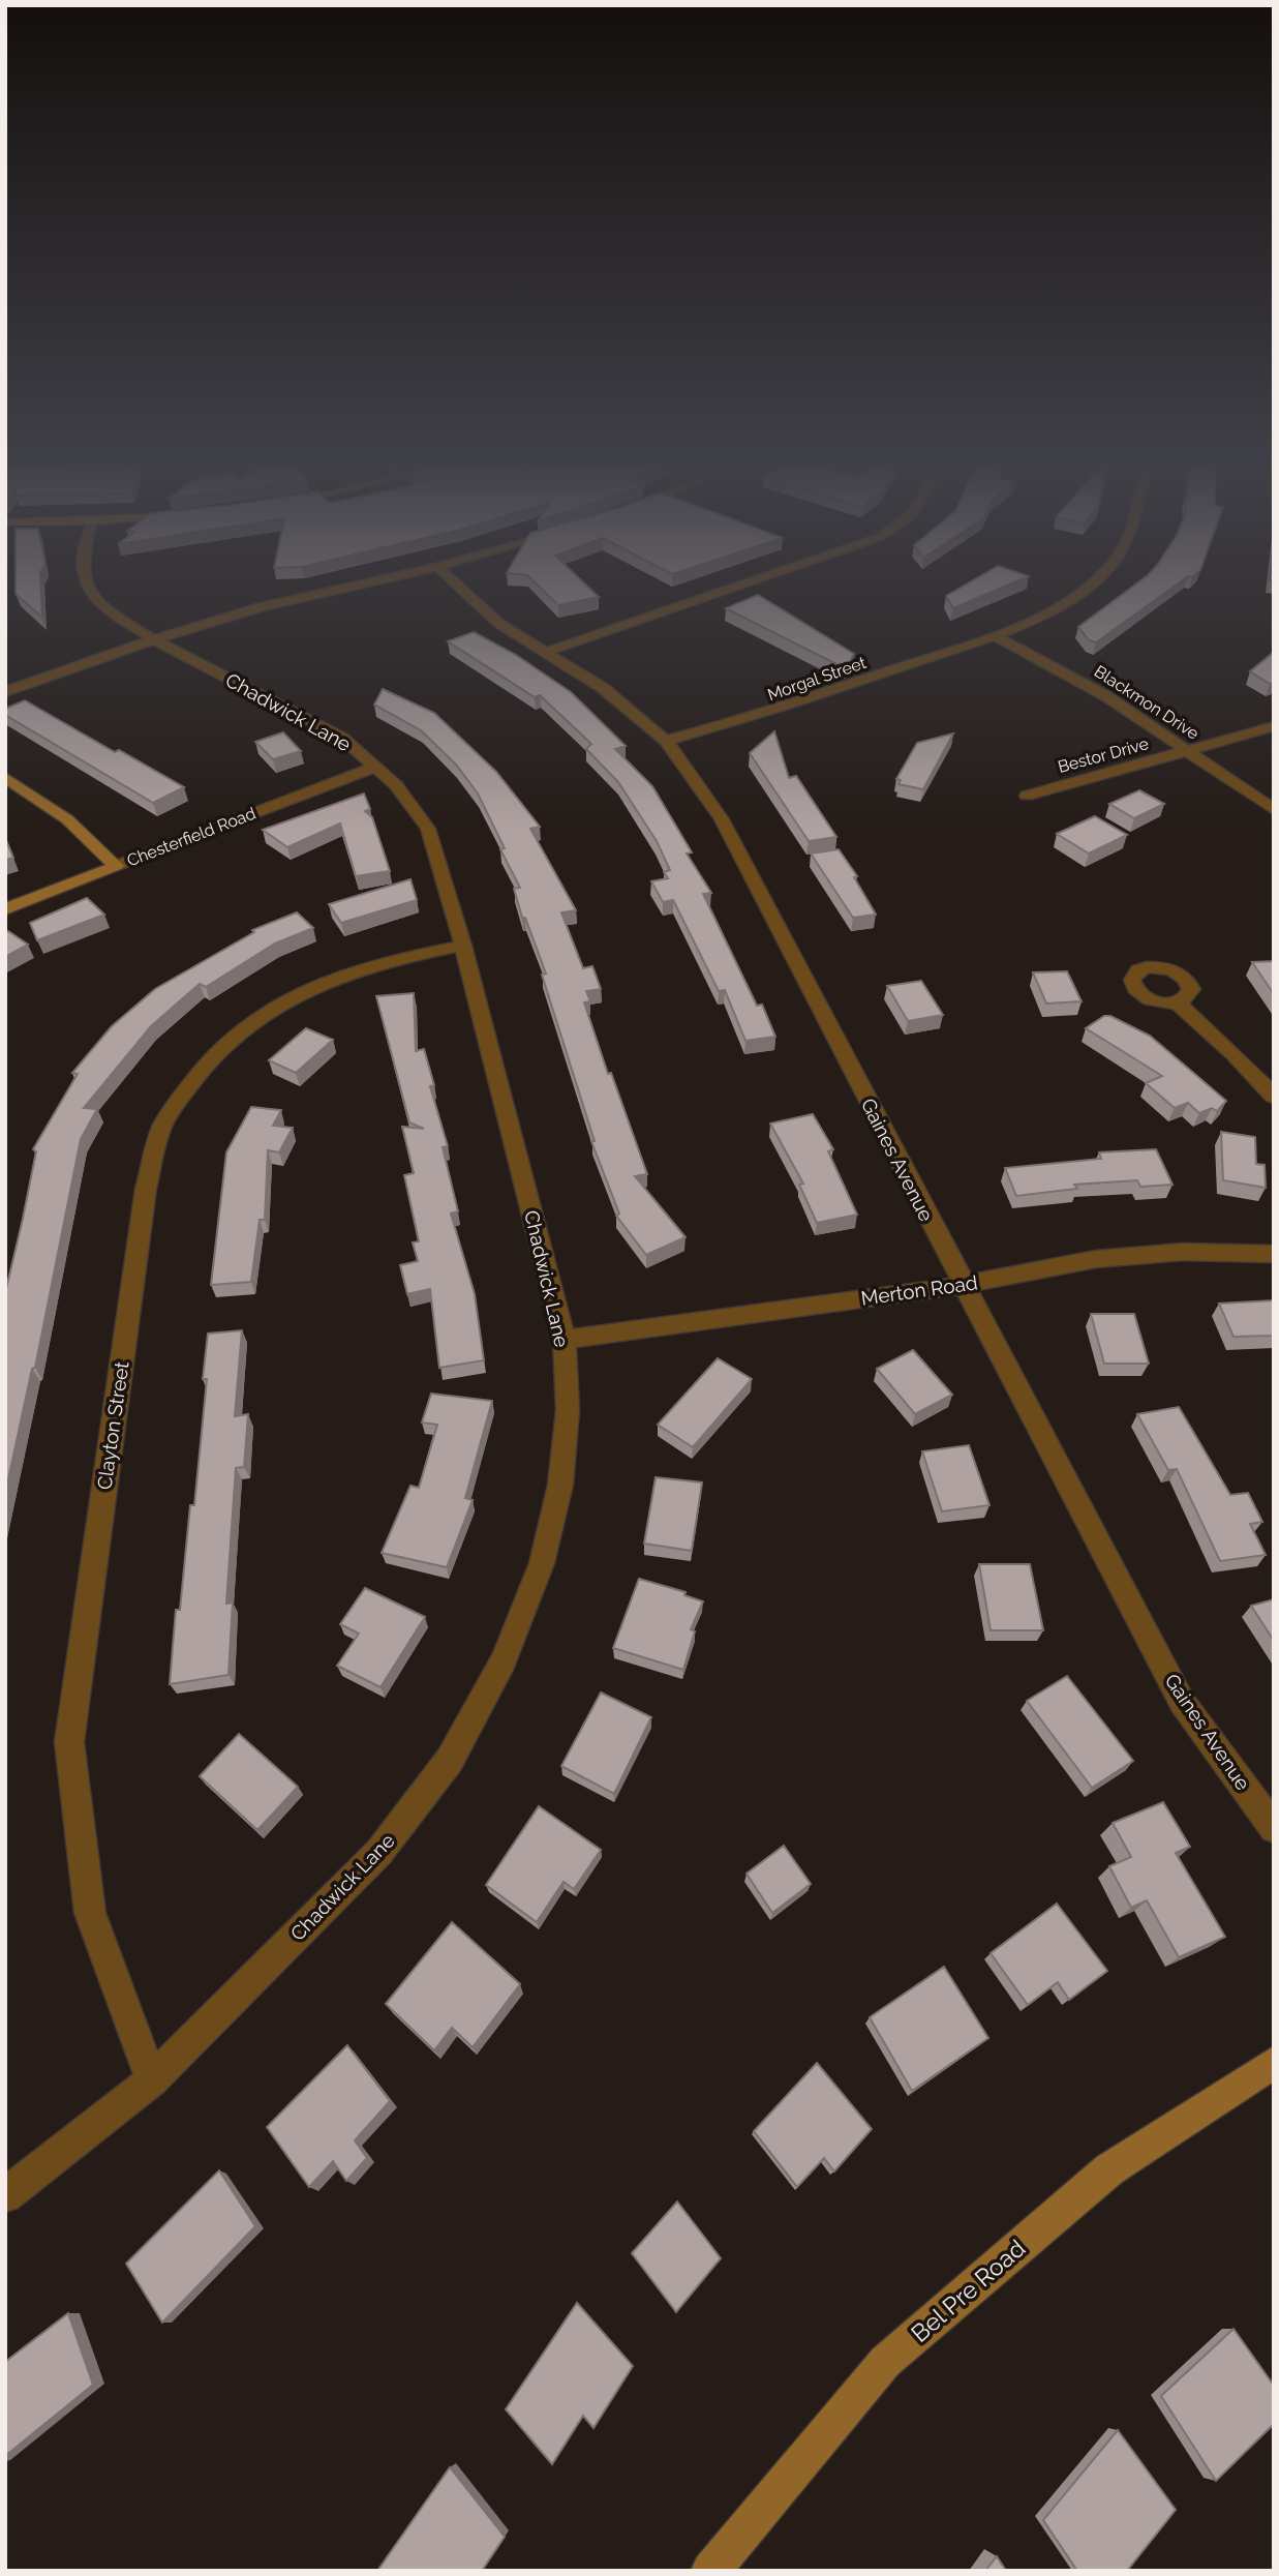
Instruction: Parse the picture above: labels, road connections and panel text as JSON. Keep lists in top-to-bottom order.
{
  "streets": {
    "street": [
      "Morgal Street",
      "Blackmon Drive",
      "Chadwick Lane",
      "Bestor Drive",
      "Chesterfield Road",
      "Gaines Avenue",
      "Merton Road",
      "Clayton Street",
      "Bel Pre Road"
    ]
  },
  "crossings": [
    ["Morgal Street", "Blackmon Drive"],
    ["Morgal Street", "Gaines Avenue"],
    ["Blackmon Drive", "Bestor Drive"],
    ["Chadwick Lane", "Chesterfield Road"],
    ["Chadwick Lane", "Merton Road"],
    ["Chadwick Lane", "Clayton Street"],
    ["Gaines Avenue", "Merton Road"]
  ]
}
